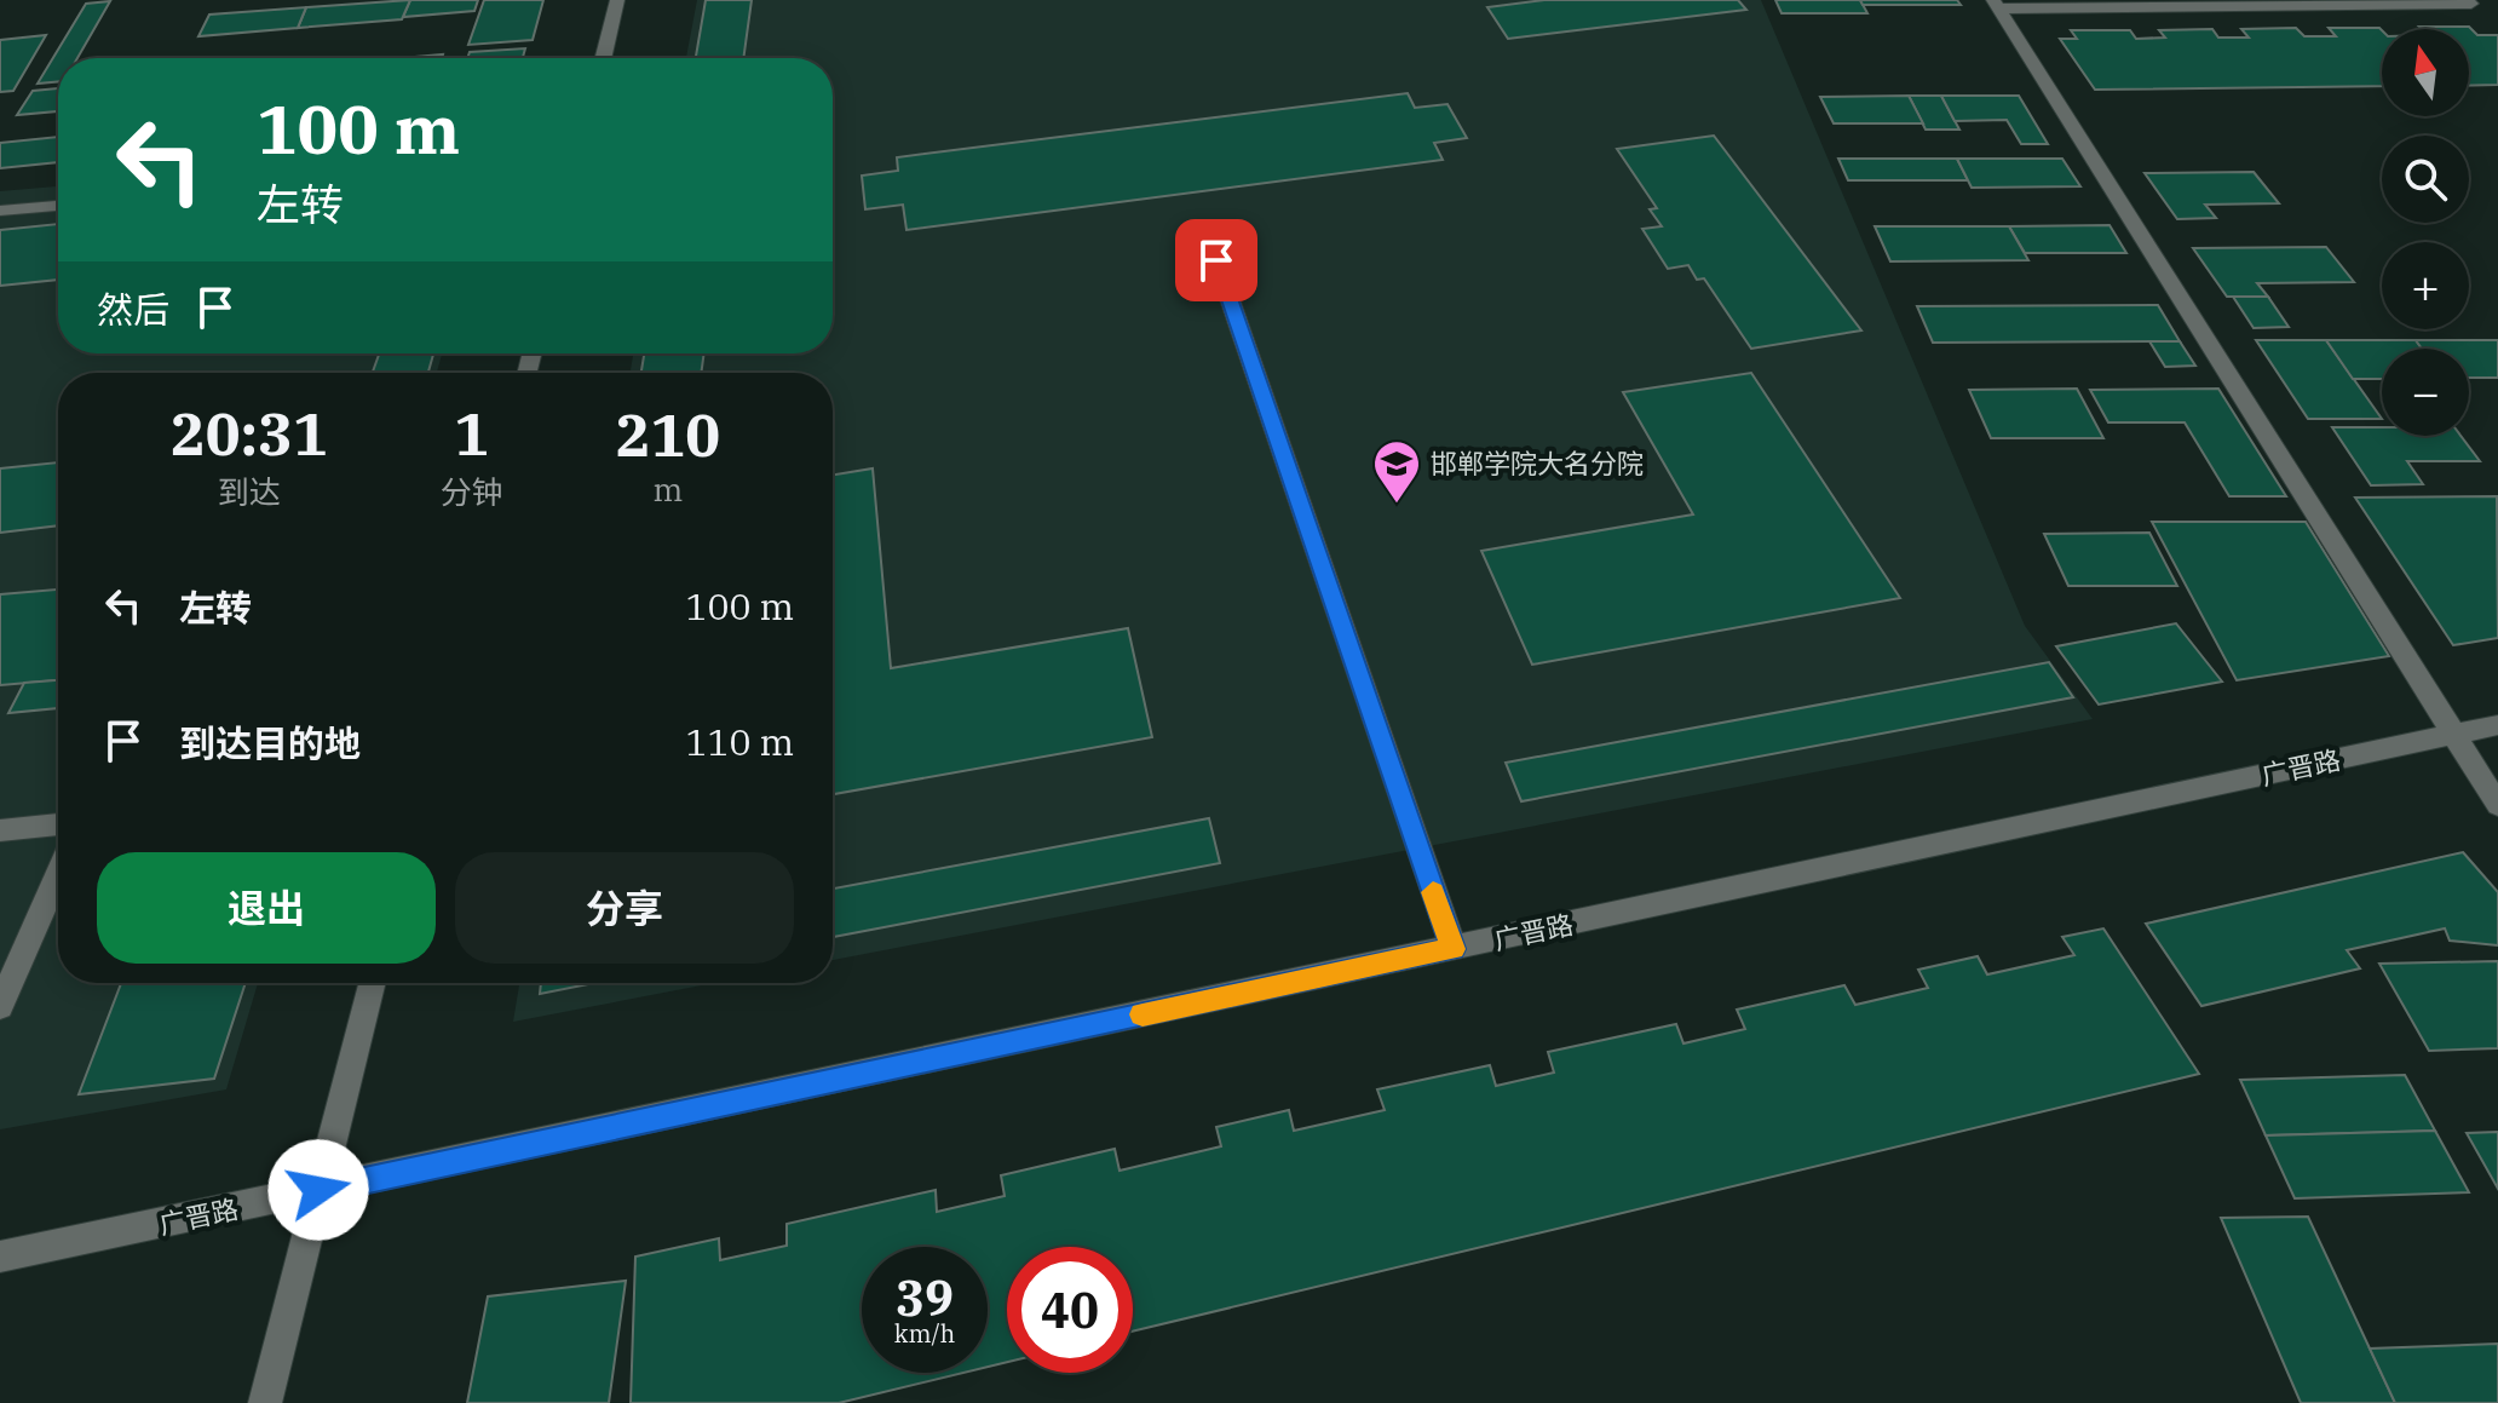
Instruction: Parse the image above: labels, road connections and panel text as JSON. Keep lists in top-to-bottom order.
{
  "streets": {
    "street": ["广晋路"]
  },
  "places": {
    "school or university": ["邯郸学院大名分院"]
  },
  "north": "top",
  "page": {
    "map_buttons": ["+", "−"],
    "turn": ["100 m", "左转"],
    "then": "然后",
    "eta": [
      "20:31",
      "到达",
      "1",
      "分钟",
      "210",
      "m"
    ],
    "list": [
      {
        "name": "左转",
        "value": "100 m"
      },
      {
        "name": "到达目的地",
        "value": "110 m"
      }
    ],
    "buttons": ["退出", "分享"],
    "speed": "39 km/h",
    "limit": "40"
  }
}
